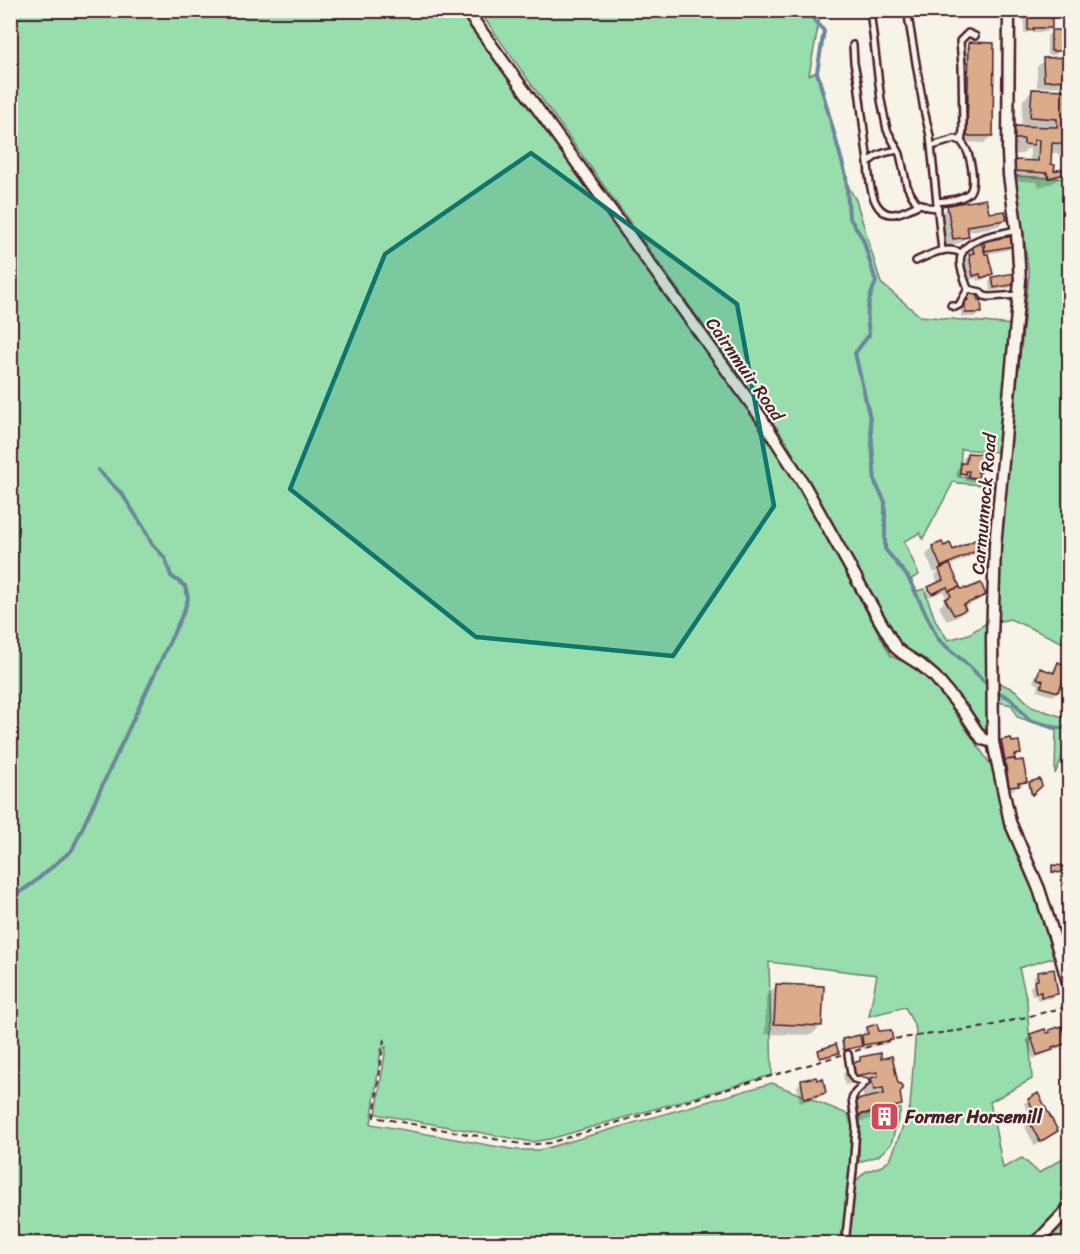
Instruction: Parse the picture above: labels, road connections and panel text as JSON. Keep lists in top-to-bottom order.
{
  "streets": {
    "street": ["Cairnmuir Road", "Carmunnock Road"]
  },
  "crossings": [
    ["Cairnmuir Road", "Carmunnock Road"]
  ],
  "places": {
    "building": ["Former Horsemill"]
  }
}
